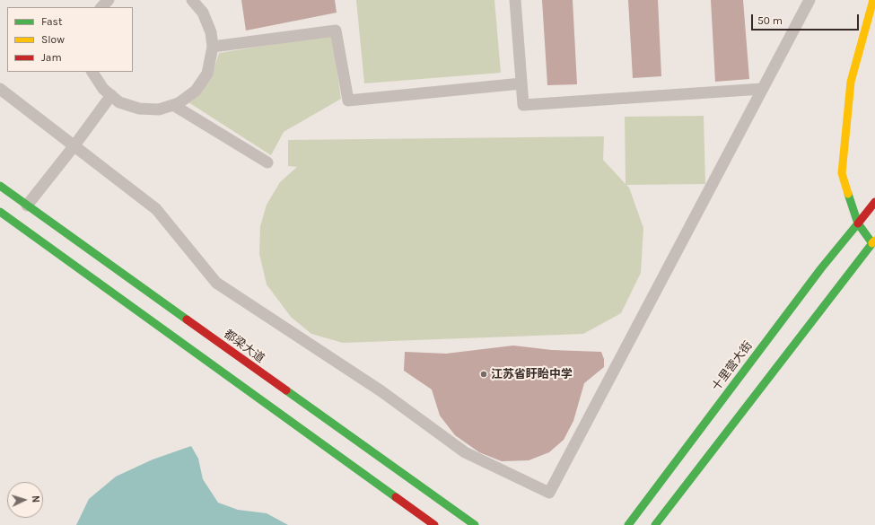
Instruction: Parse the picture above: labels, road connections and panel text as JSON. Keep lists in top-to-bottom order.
{
  "streets": {
    "main road": ["都梁大道", "十里营大街"]
  },
  "places": ["江苏省盱眙中学"],
  "legend": ["Fast", "Slow", "Jam"],
  "scale_bar": "50 m",
  "north": "right"
}
